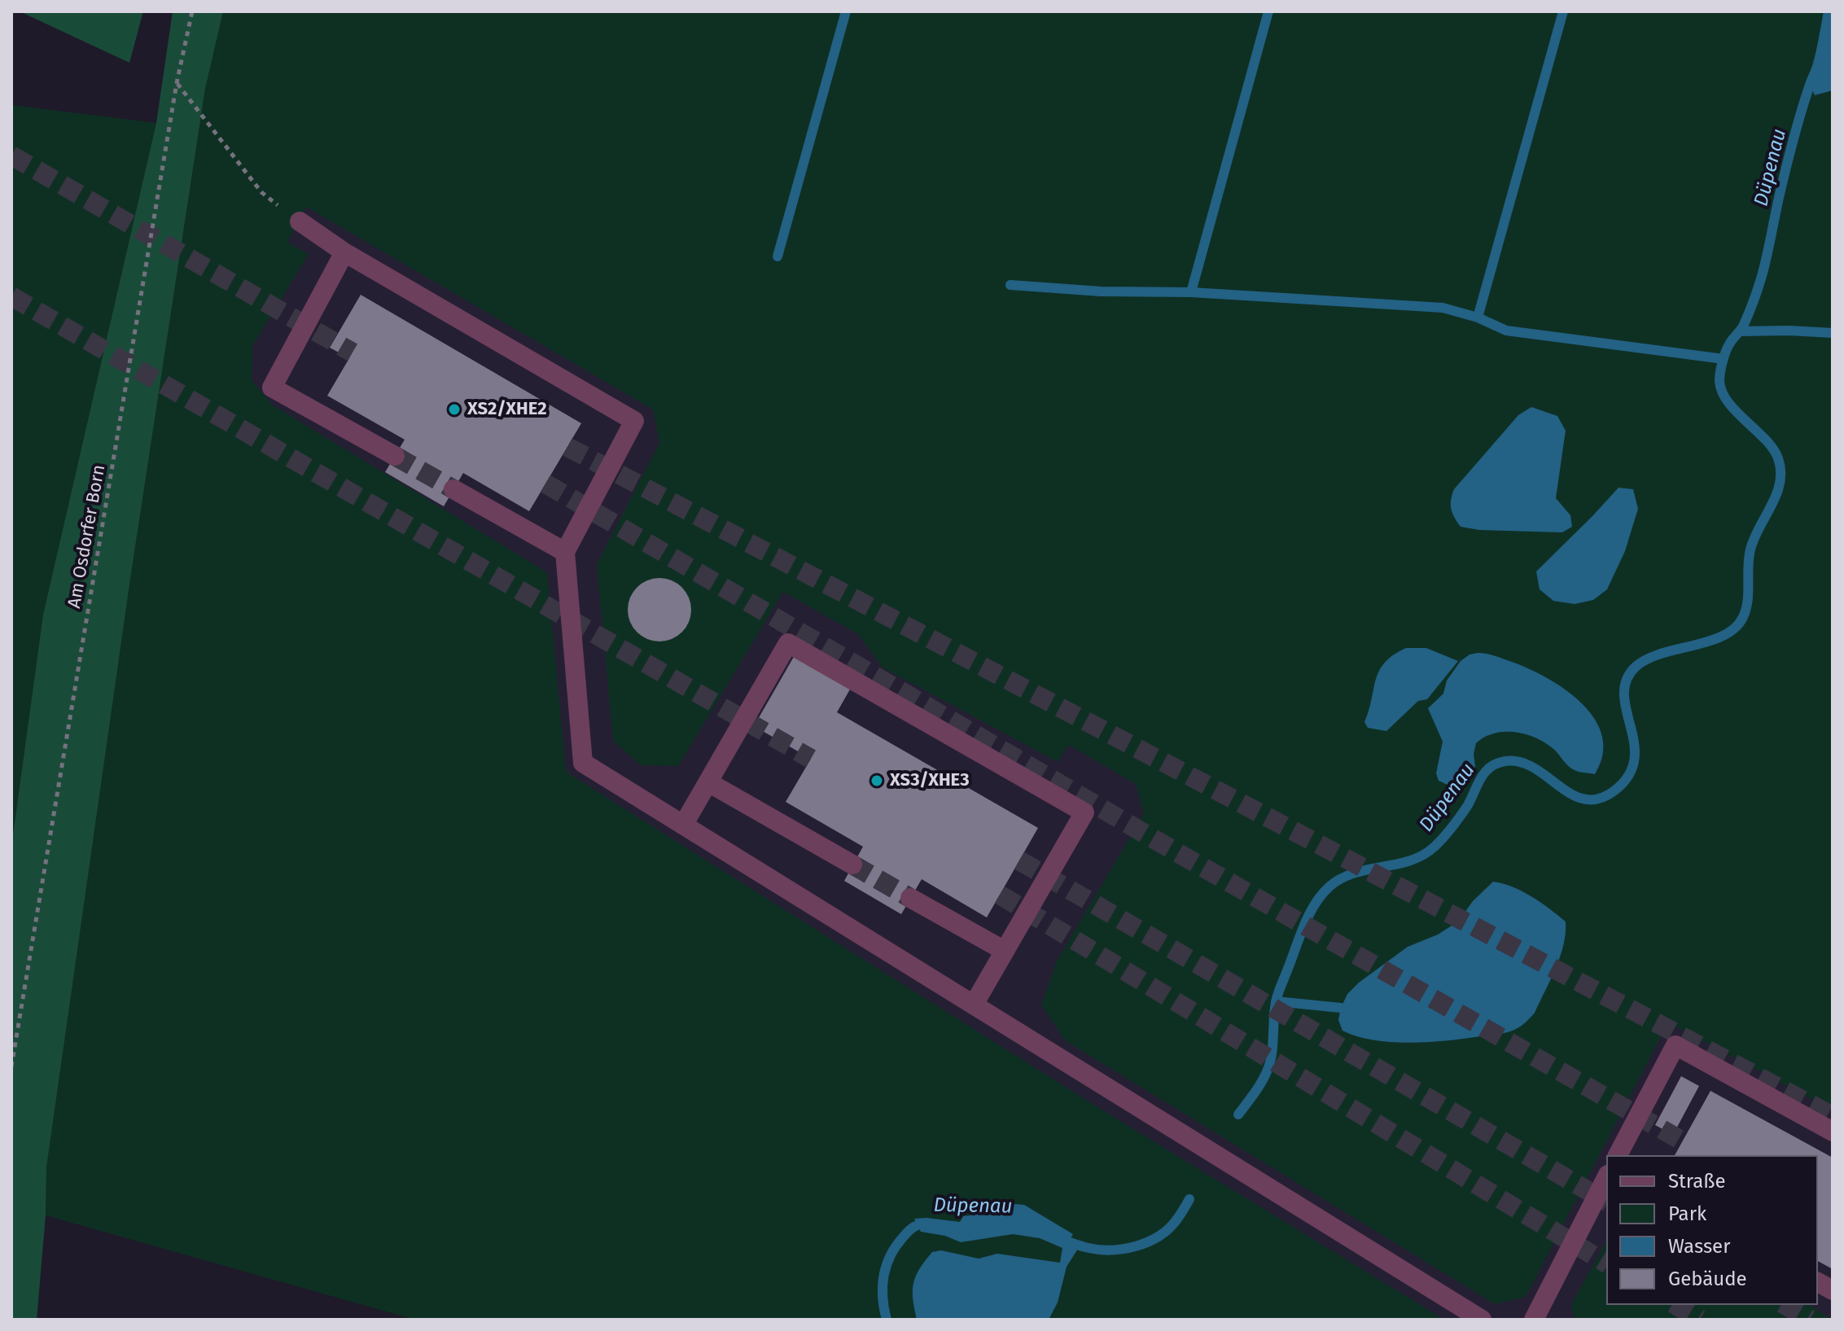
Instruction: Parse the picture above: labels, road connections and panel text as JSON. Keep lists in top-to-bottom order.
{
  "streets": {
    "path": ["Am Osdorfer Born"]
  },
  "water": ["Düpenau"],
  "places": ["XS2/XHE2", "XS3/XHE3"],
  "legend": [
    "Straße",
    "Park",
    "Wasser",
    "Gebäude"
  ]
}
